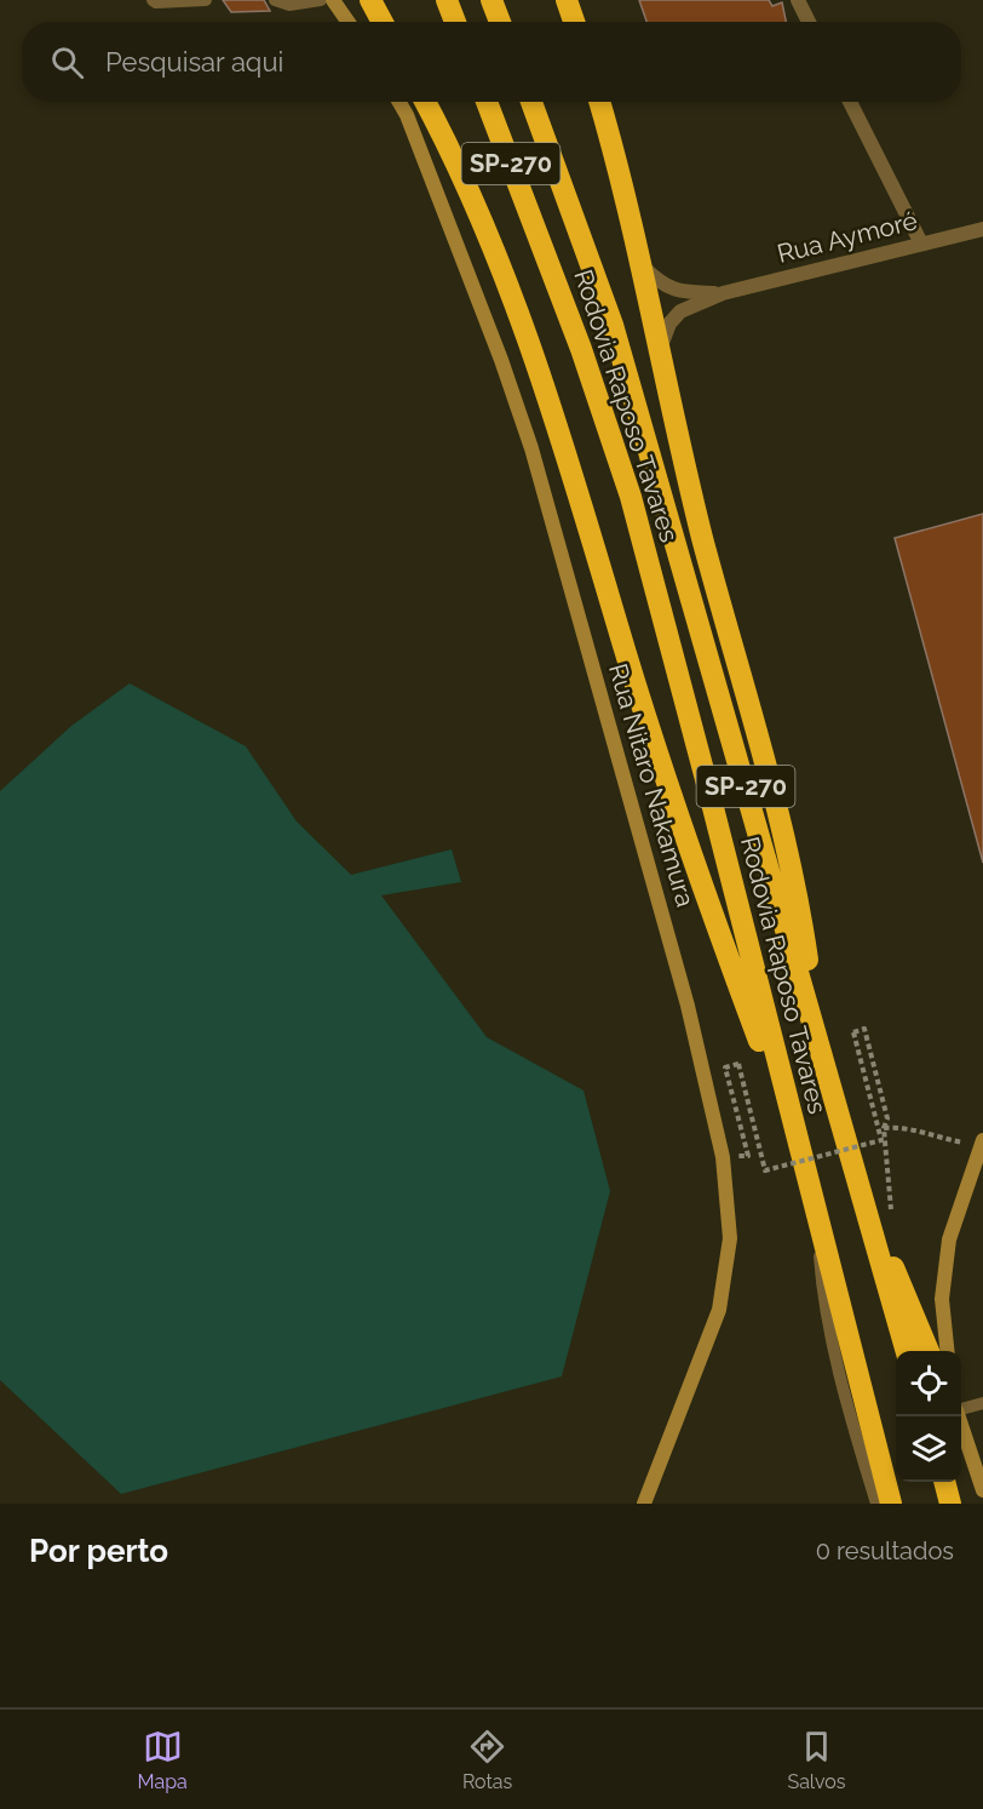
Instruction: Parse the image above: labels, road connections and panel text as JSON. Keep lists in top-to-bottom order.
{
  "streets": {
    "highway": ["SP-270", "Rodovia Raposo Tavares"],
    "main road": ["Rua Nitaro Nakamura"],
    "street": ["Rua Aymoré"]
  },
  "page": {
    "search": "Pesquisar aqui",
    "heading": ["Por perto", "0 resultados"],
    "nav": ["Mapa", "Rotas", "Salvos"]
  }
}
